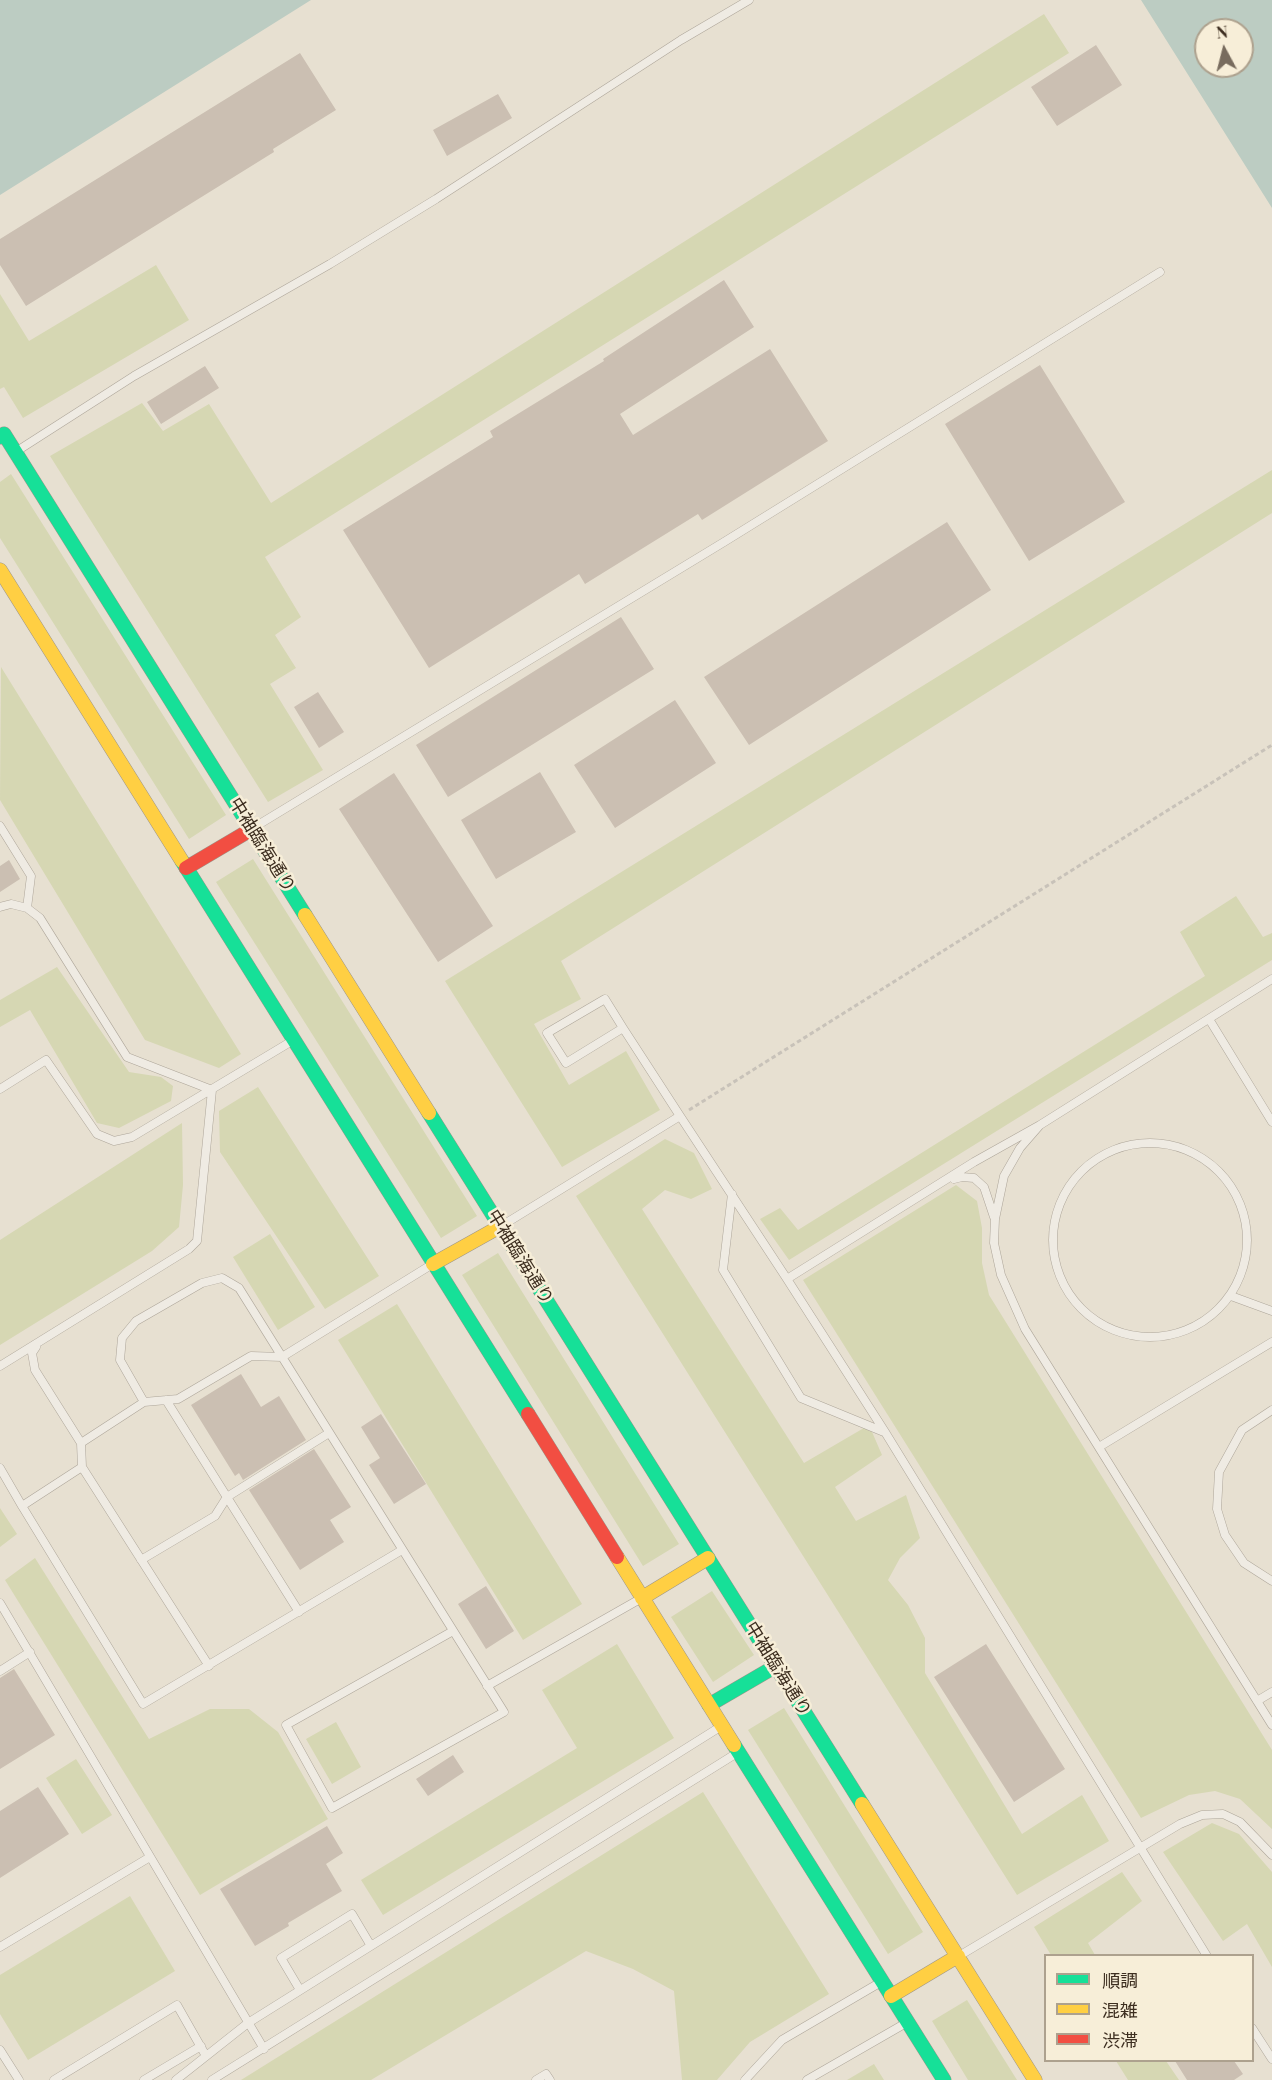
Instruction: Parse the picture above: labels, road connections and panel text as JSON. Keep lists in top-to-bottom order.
{
  "streets": {
    "street": ["中袖臨海通り"]
  },
  "legend": ["順調", "混雑", "渋滞"],
  "north": "top"
}
